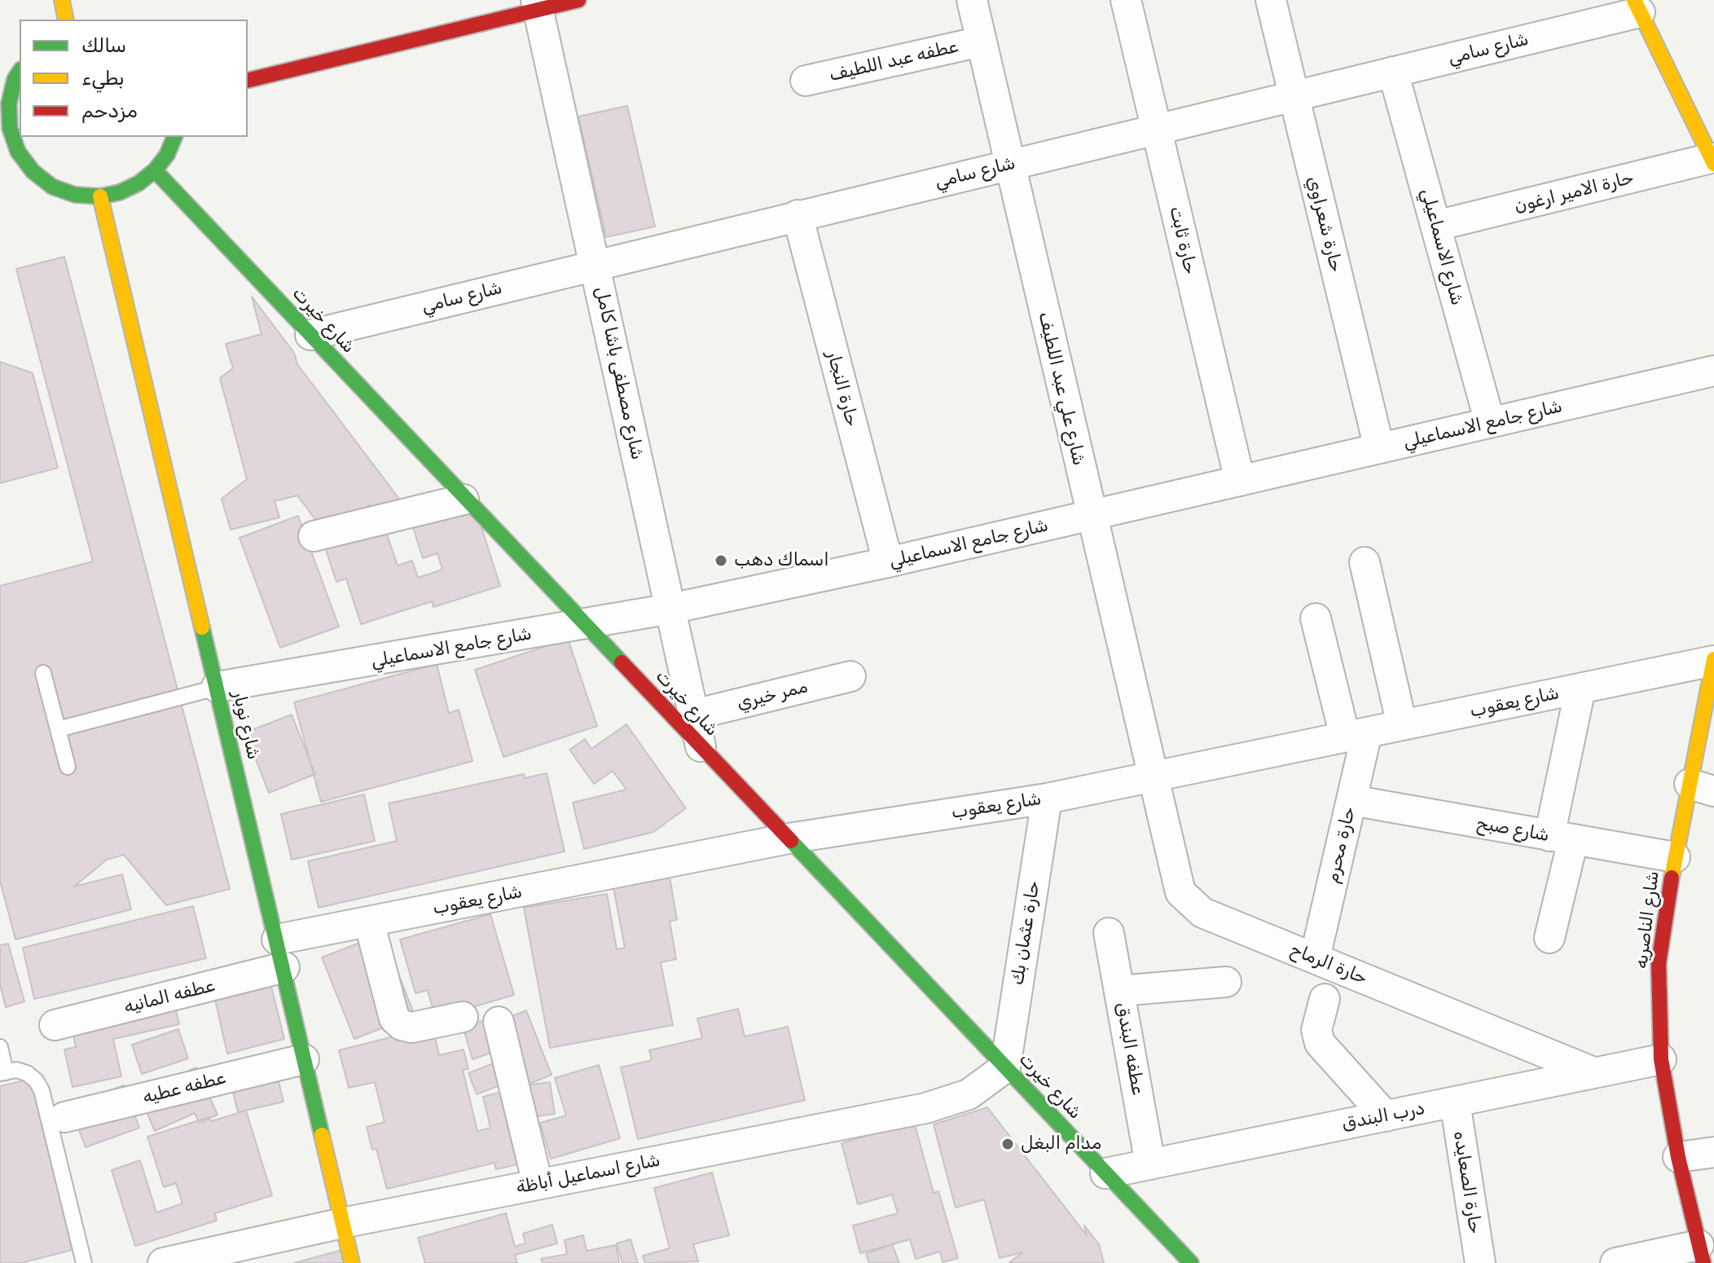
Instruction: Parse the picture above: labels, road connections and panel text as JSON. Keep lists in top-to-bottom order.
{
  "streets": {
    "street": [
      "شارع سامي",
      "عطفه عبد اللطيف",
      "حارة الامير ارغون",
      "حارة شعراوي",
      "حارة ثابت",
      "شارع الاسماعيلي",
      "شارع خيرت",
      "شارع مصطفى باشا كامل",
      "حارة النجار",
      "شارع علي عبد اللطيف",
      "شارع جامع الاسماعيلي",
      "ممر خيري",
      "شارع يعقوب",
      "شارع نوبار",
      "شارع صبح",
      "حارة محرم",
      "شارع الناصريه",
      "حارة عثمان بك",
      "حارة الرماح",
      "عطفه المانيه",
      "عطفه البندق",
      "عطفه عطيه",
      "درب البندق",
      "شارع اسماعيل أباظة",
      "حارة الصعايده"
    ]
  },
  "crossings": [
    ["شارع سامي", "حارة شعراوي"],
    ["شارع سامي", "حارة ثابت"],
    ["شارع سامي", "شارع الاسماعيلي"],
    ["شارع سامي", "شارع خيرت"],
    ["شارع سامي", "شارع مصطفى باشا كامل"],
    ["شارع سامي", "حارة النجار"],
    ["شارع سامي", "شارع علي عبد اللطيف"],
    ["عطفه عبد اللطيف", "شارع علي عبد اللطيف"],
    ["حارة الامير ارغون", "شارع الاسماعيلي"],
    ["حارة شعراوي", "شارع جامع الاسماعيلي"],
    ["حارة ثابت", "شارع جامع الاسماعيلي"],
    ["شارع الاسماعيلي", "شارع جامع الاسماعيلي"],
    ["شارع خيرت", "شارع مصطفى باشا كامل"],
    ["شارع خيرت", "شارع جامع الاسماعيلي"],
    ["شارع خيرت", "شارع يعقوب"],
    ["شارع خيرت", "حارة عثمان بك"],
    ["شارع خيرت", "درب البندق"],
    ["شارع خيرت", "شارع اسماعيل أباظة"],
    ["شارع مصطفى باشا كامل", "شارع جامع الاسماعيلي"],
    ["شارع مصطفى باشا كامل", "ممر خيري"],
    ["حارة النجار", "شارع جامع الاسماعيلي"],
    ["شارع علي عبد اللطيف", "شارع جامع الاسماعيلي"],
    ["شارع علي عبد اللطيف", "شارع يعقوب"],
    ["شارع علي عبد اللطيف", "حارة الرماح"],
    ["شارع جامع الاسماعيلي", "شارع نوبار"],
    ["شارع يعقوب", "شارع نوبار"],
    ["شارع يعقوب", "حارة محرم"],
    ["شارع يعقوب", "شارع الناصريه"],
    ["شارع يعقوب", "حارة عثمان بك"],
    ["شارع يعقوب", "حارة الرماح"],
    ["شارع يعقوب", "عطفه المانيه"],
    ["شارع نوبار", "عطفه المانيه"],
    ["شارع نوبار", "عطفه عطيه"],
    ["شارع نوبار", "شارع اسماعيل أباظة"],
    ["شارع صبح", "حارة محرم"],
    ["شارع صبح", "شارع الناصريه"],
    ["حارة محرم", "حارة الرماح"],
    ["شارع الناصريه", "درب البندق"],
    ["حارة عثمان بك", "شارع اسماعيل أباظة"],
    ["حارة الرماح", "درب البندق"],
    ["عطفه البندق", "درب البندق"],
    ["درب البندق", "حارة الصعايده"]
  ],
  "places": ["اسماك دهب", "مدام البغل"],
  "legend": ["سالك", "بطيء", "مزدحم"]
}
